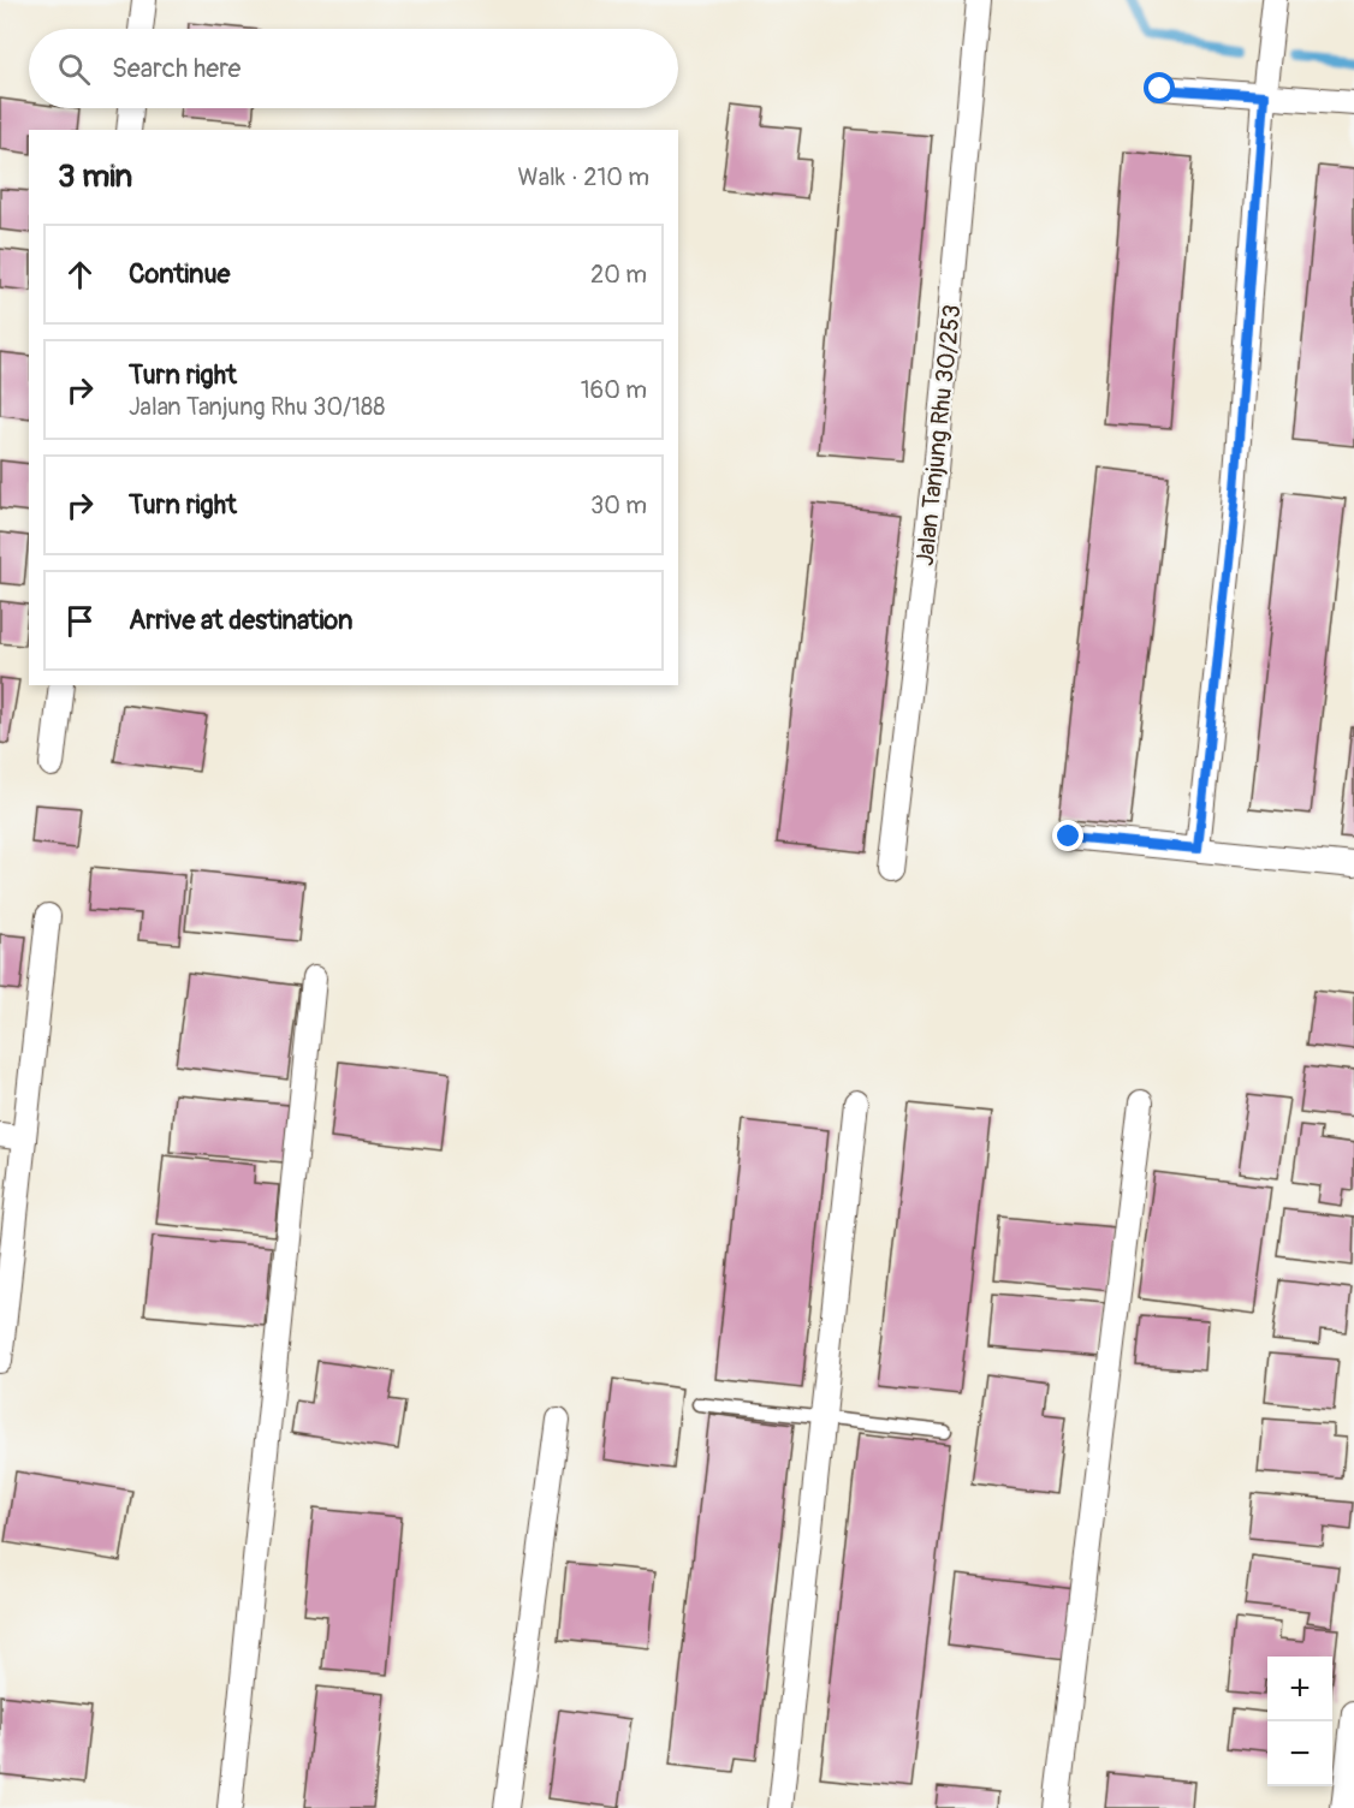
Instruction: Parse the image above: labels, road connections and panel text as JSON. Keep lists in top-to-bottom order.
{
  "streets": {
    "street": ["Jalan Tanjung Rhu 30/253"]
  },
  "page": {
    "search": "Search here",
    "heading": ["3 min", "Walk · 210 m"],
    "list": [
      ["Continue", "20 m"],
      ["Turn right", "Jalan Tanjung Rhu 30/188", "160 m"],
      ["Turn right", "30 m"],
      "Arrive at destination"
    ],
    "map_buttons": ["+", "−"]
  }
}
